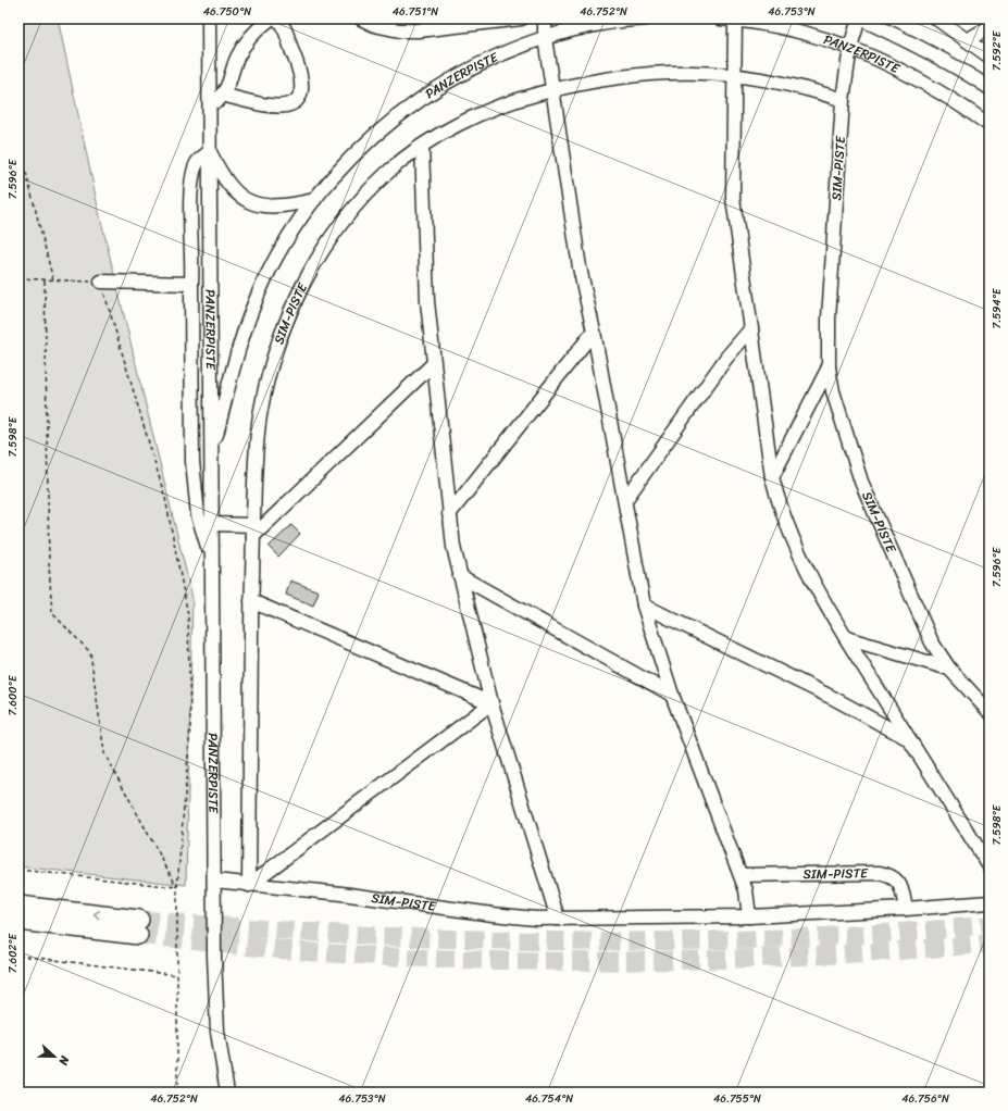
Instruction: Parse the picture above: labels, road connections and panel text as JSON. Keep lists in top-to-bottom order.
{
  "streets": {
    "street": ["PANZERPISTE", "SIM-PISTE"]
  },
  "crossings": [
    ["PANZERPISTE", "SIM-PISTE"]
  ],
  "north": "right",
  "coordinates": [
    "46.750°N",
    "46.751°N",
    "46.752°N",
    "46.753°N",
    "7.592°E",
    "7.596°E",
    "7.594°E",
    "7.598°E",
    "7.600°E",
    "7.602°E",
    "46.754°N",
    "46.755°N",
    "46.756°N"
  ]
}
